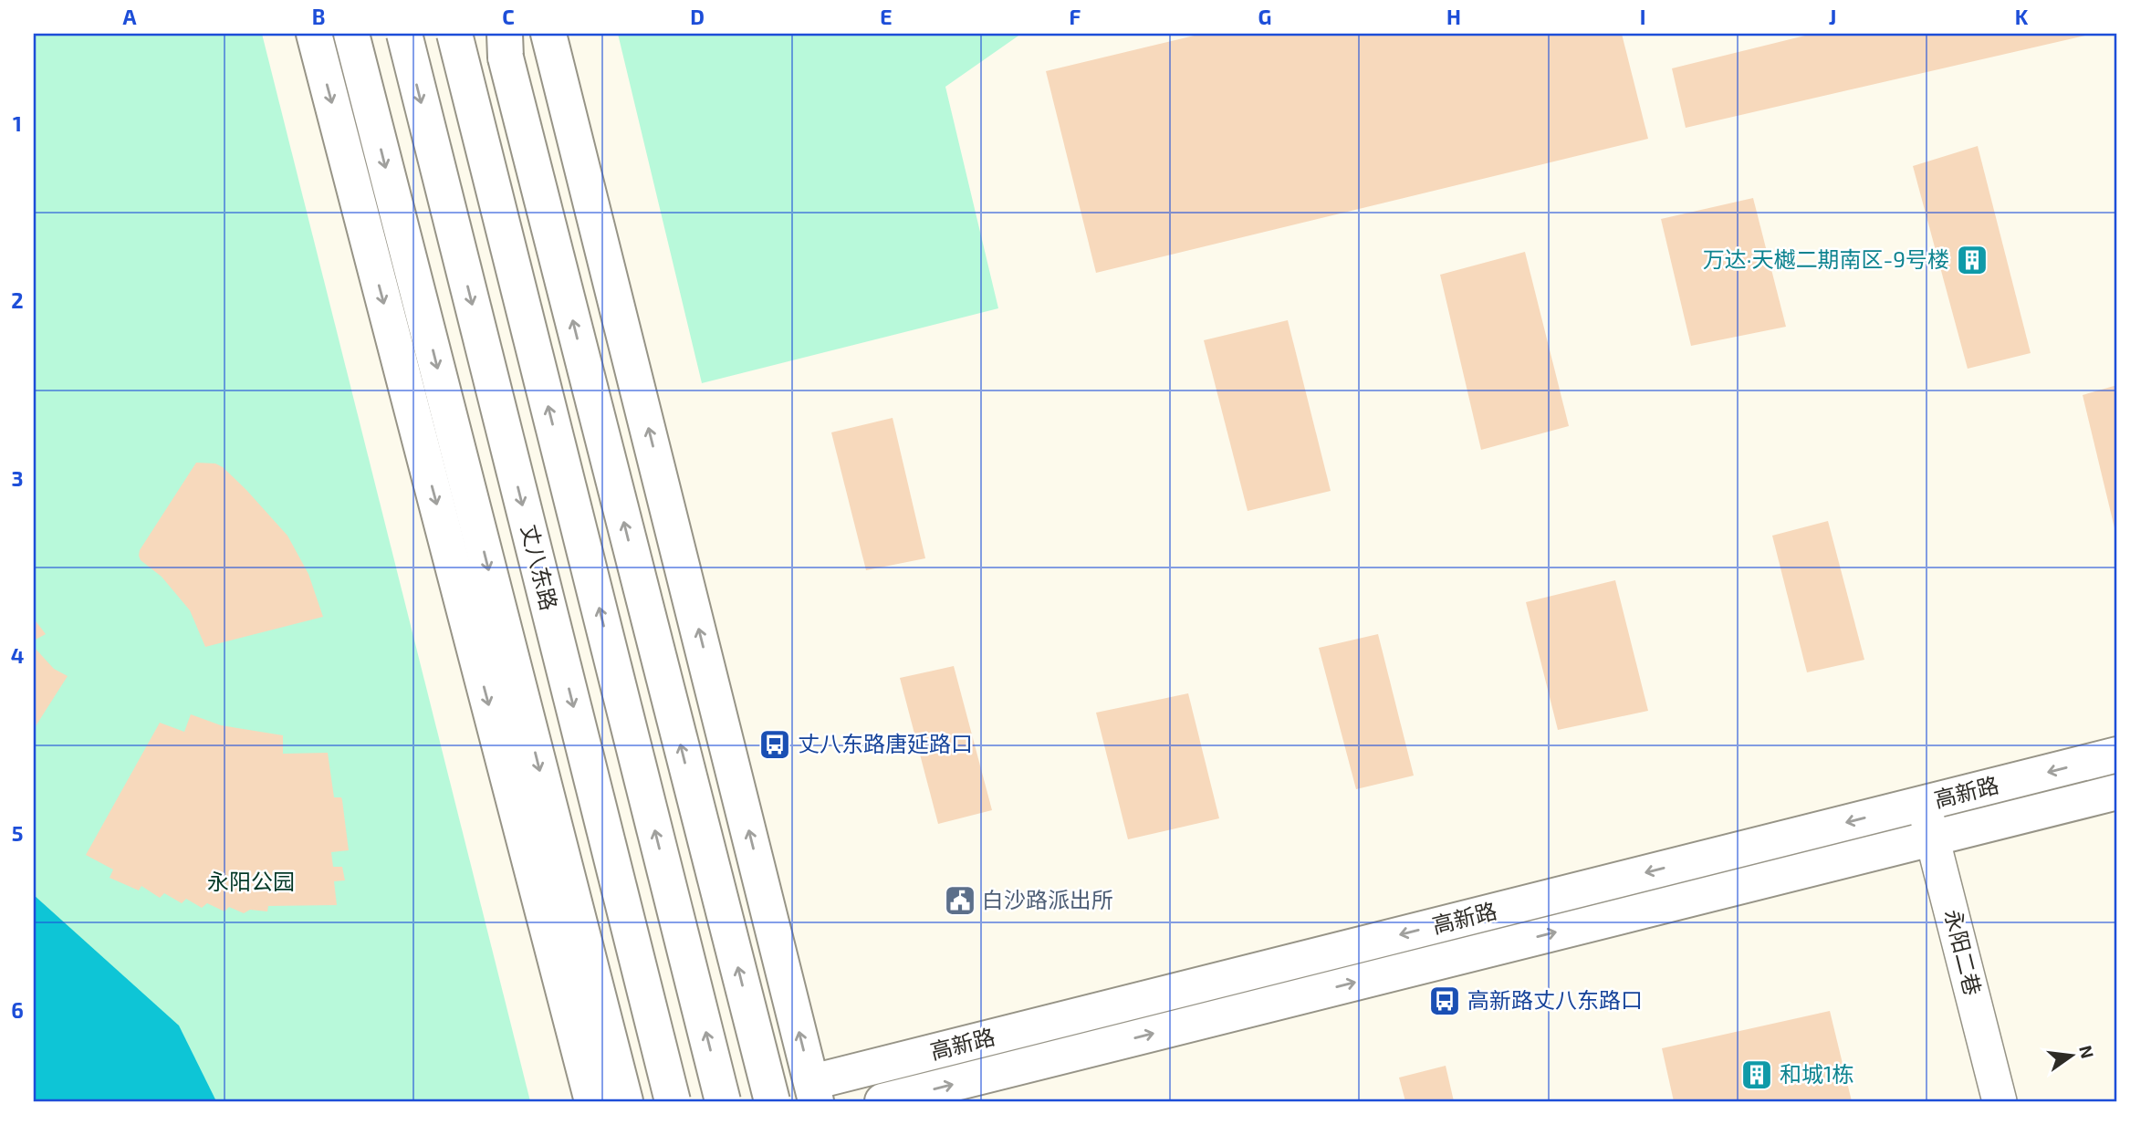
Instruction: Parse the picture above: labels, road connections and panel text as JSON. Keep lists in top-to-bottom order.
{
  "streets": {
    "main road": ["丈八东路", "高新路"],
    "street": ["永阳二巷"]
  },
  "crossings": [
    ["高新路", "永阳二巷"]
  ],
  "parks": ["永阳公园"],
  "places": {
    "building": ["万达·天樾二期南区-9号楼", "和城1栋"],
    "bus stop": ["丈八东路唐延路口", "高新路丈八东路口"],
    "public building": ["白沙路派出所"]
  },
  "north": "right",
  "grid": {
    "columns": [
      "A",
      "B",
      "C",
      "D",
      "E",
      "F",
      "G",
      "H",
      "I",
      "J",
      "K"
    ],
    "rows": [
      "1",
      "2",
      "3",
      "4",
      "5",
      "6"
    ]
  }
}
